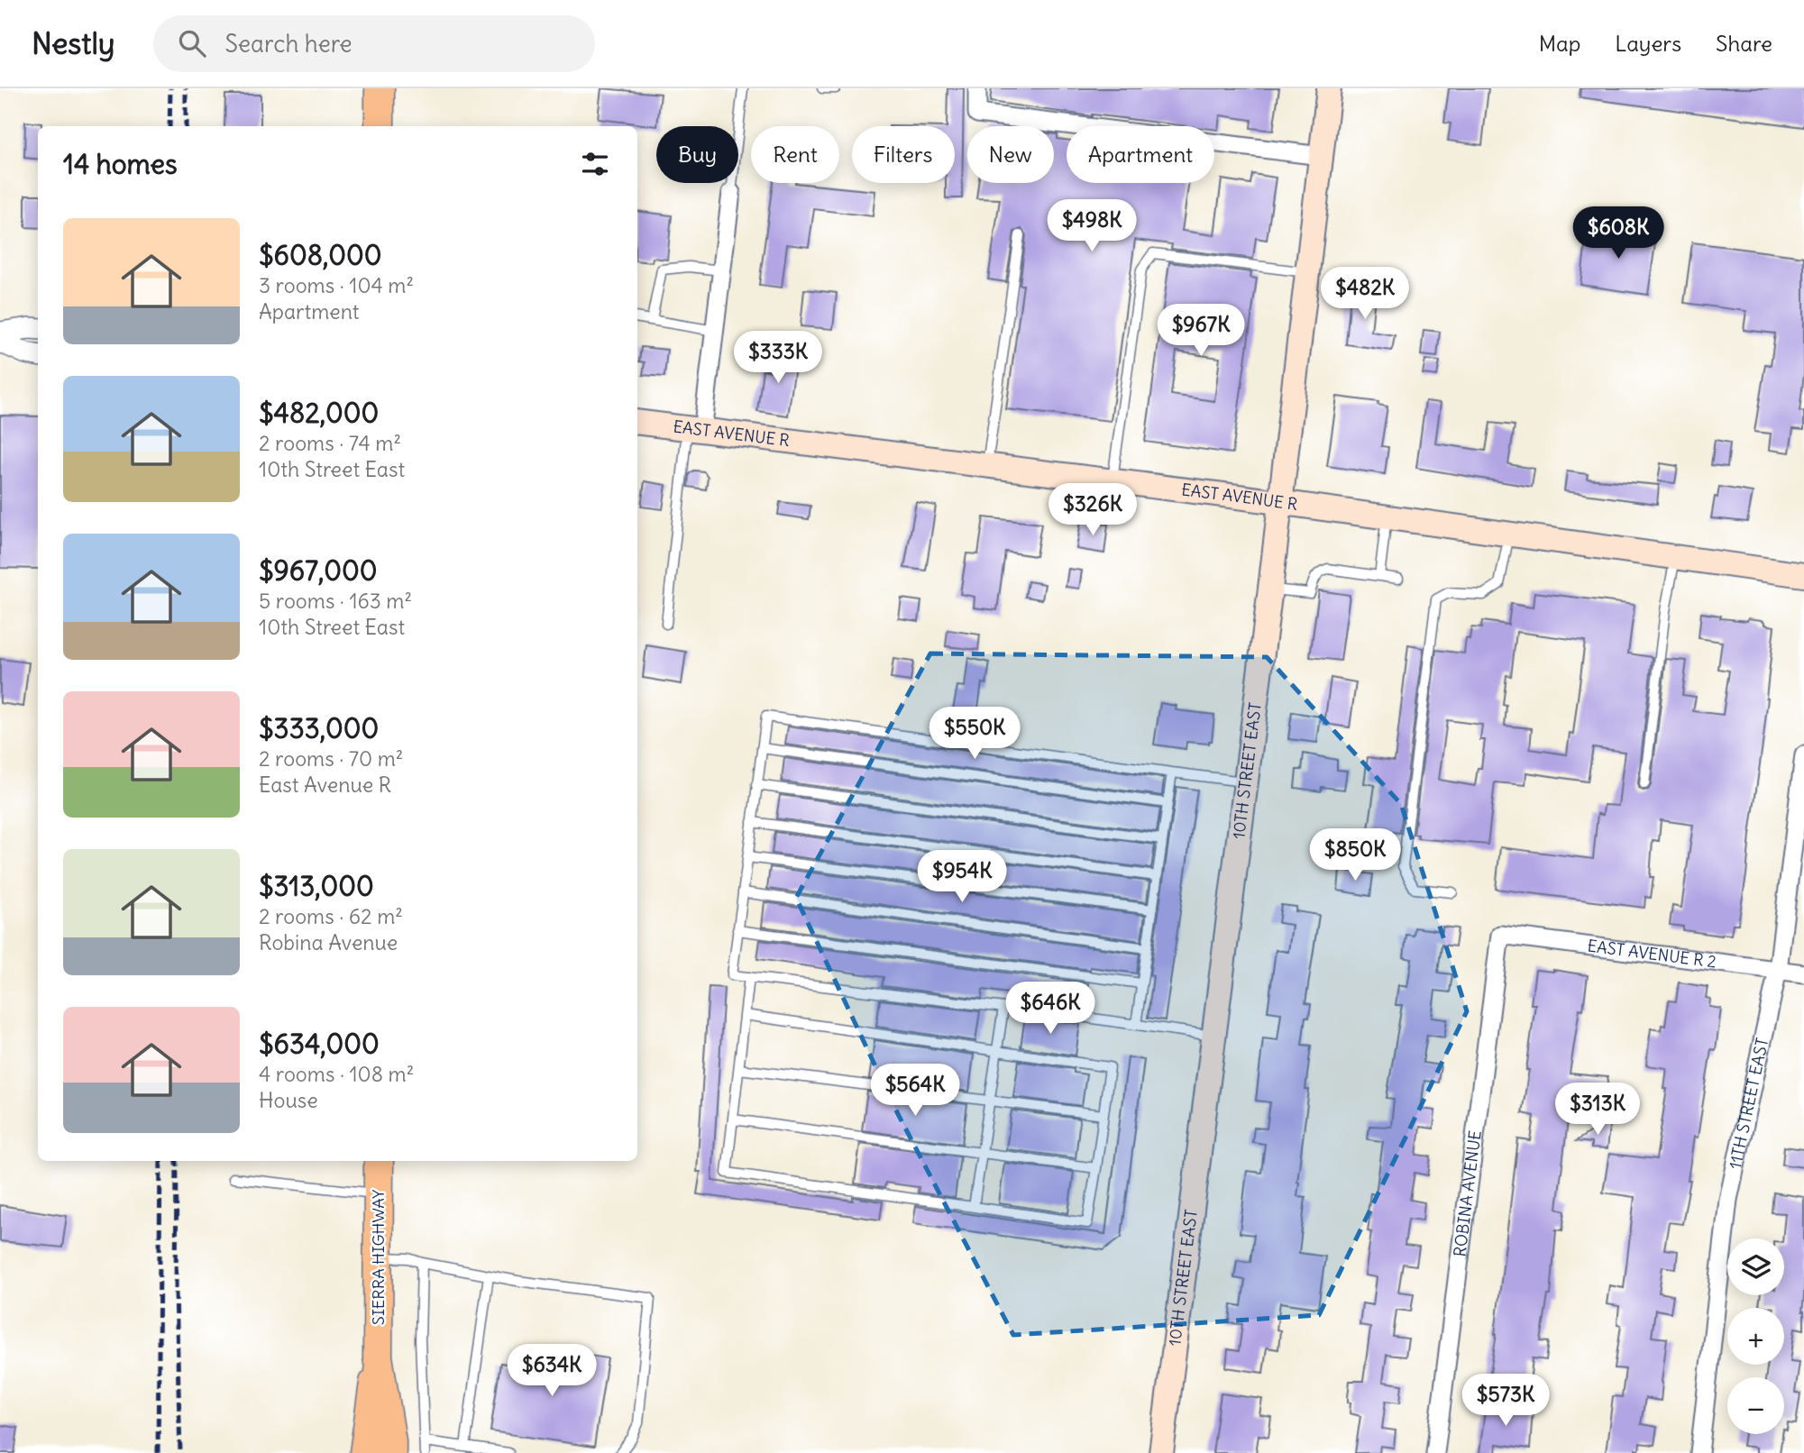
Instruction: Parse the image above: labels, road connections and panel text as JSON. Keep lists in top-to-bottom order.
{
  "streets": {
    "highway": ["SIERRA HIGHWAY"],
    "main road": ["EAST AVENUE R", "10TH STREET EAST"],
    "street": ["EAST AVENUE R 2", "11TH STREET EAST", "ROBINA AVENUE"]
  },
  "crossings": [
    ["EAST AVENUE R", "10TH STREET EAST"],
    ["EAST AVENUE R 2", "11TH STREET EAST"],
    ["EAST AVENUE R 2", "ROBINA AVENUE"]
  ],
  "page": {
    "header": "Nestly",
    "search": "Search here",
    "nav": ["Map", "Layers", "Share"],
    "chip": [
      "Buy",
      "Rent",
      "Filters",
      "New",
      "Apartment"
    ],
    "heading": "14 homes",
    "price": [
      "$498K",
      "$608K",
      "$482K",
      "$967K",
      "$333K",
      "$326K",
      "$550K",
      "$850K",
      "$954K",
      "$646K",
      "$564K",
      "$313K",
      "$634K",
      "$573K"
    ],
    "list": [
      {
        "name": "$608,000",
        "note": "3 rooms · 104 m² · Apartment"
      },
      {
        "name": "$482,000",
        "note": "2 rooms · 74 m² · 10th Street East"
      },
      {
        "name": "$967,000",
        "note": "5 rooms · 163 m² · 10th Street East"
      },
      {
        "name": "$333,000",
        "note": "2 rooms · 70 m² · East Avenue R"
      },
      {
        "name": "$313,000",
        "note": "2 rooms · 62 m² · Robina Avenue"
      },
      {
        "name": "$634,000",
        "note": "4 rooms · 108 m² · House"
      }
    ],
    "map_buttons": ["+", "−"]
  }
}
